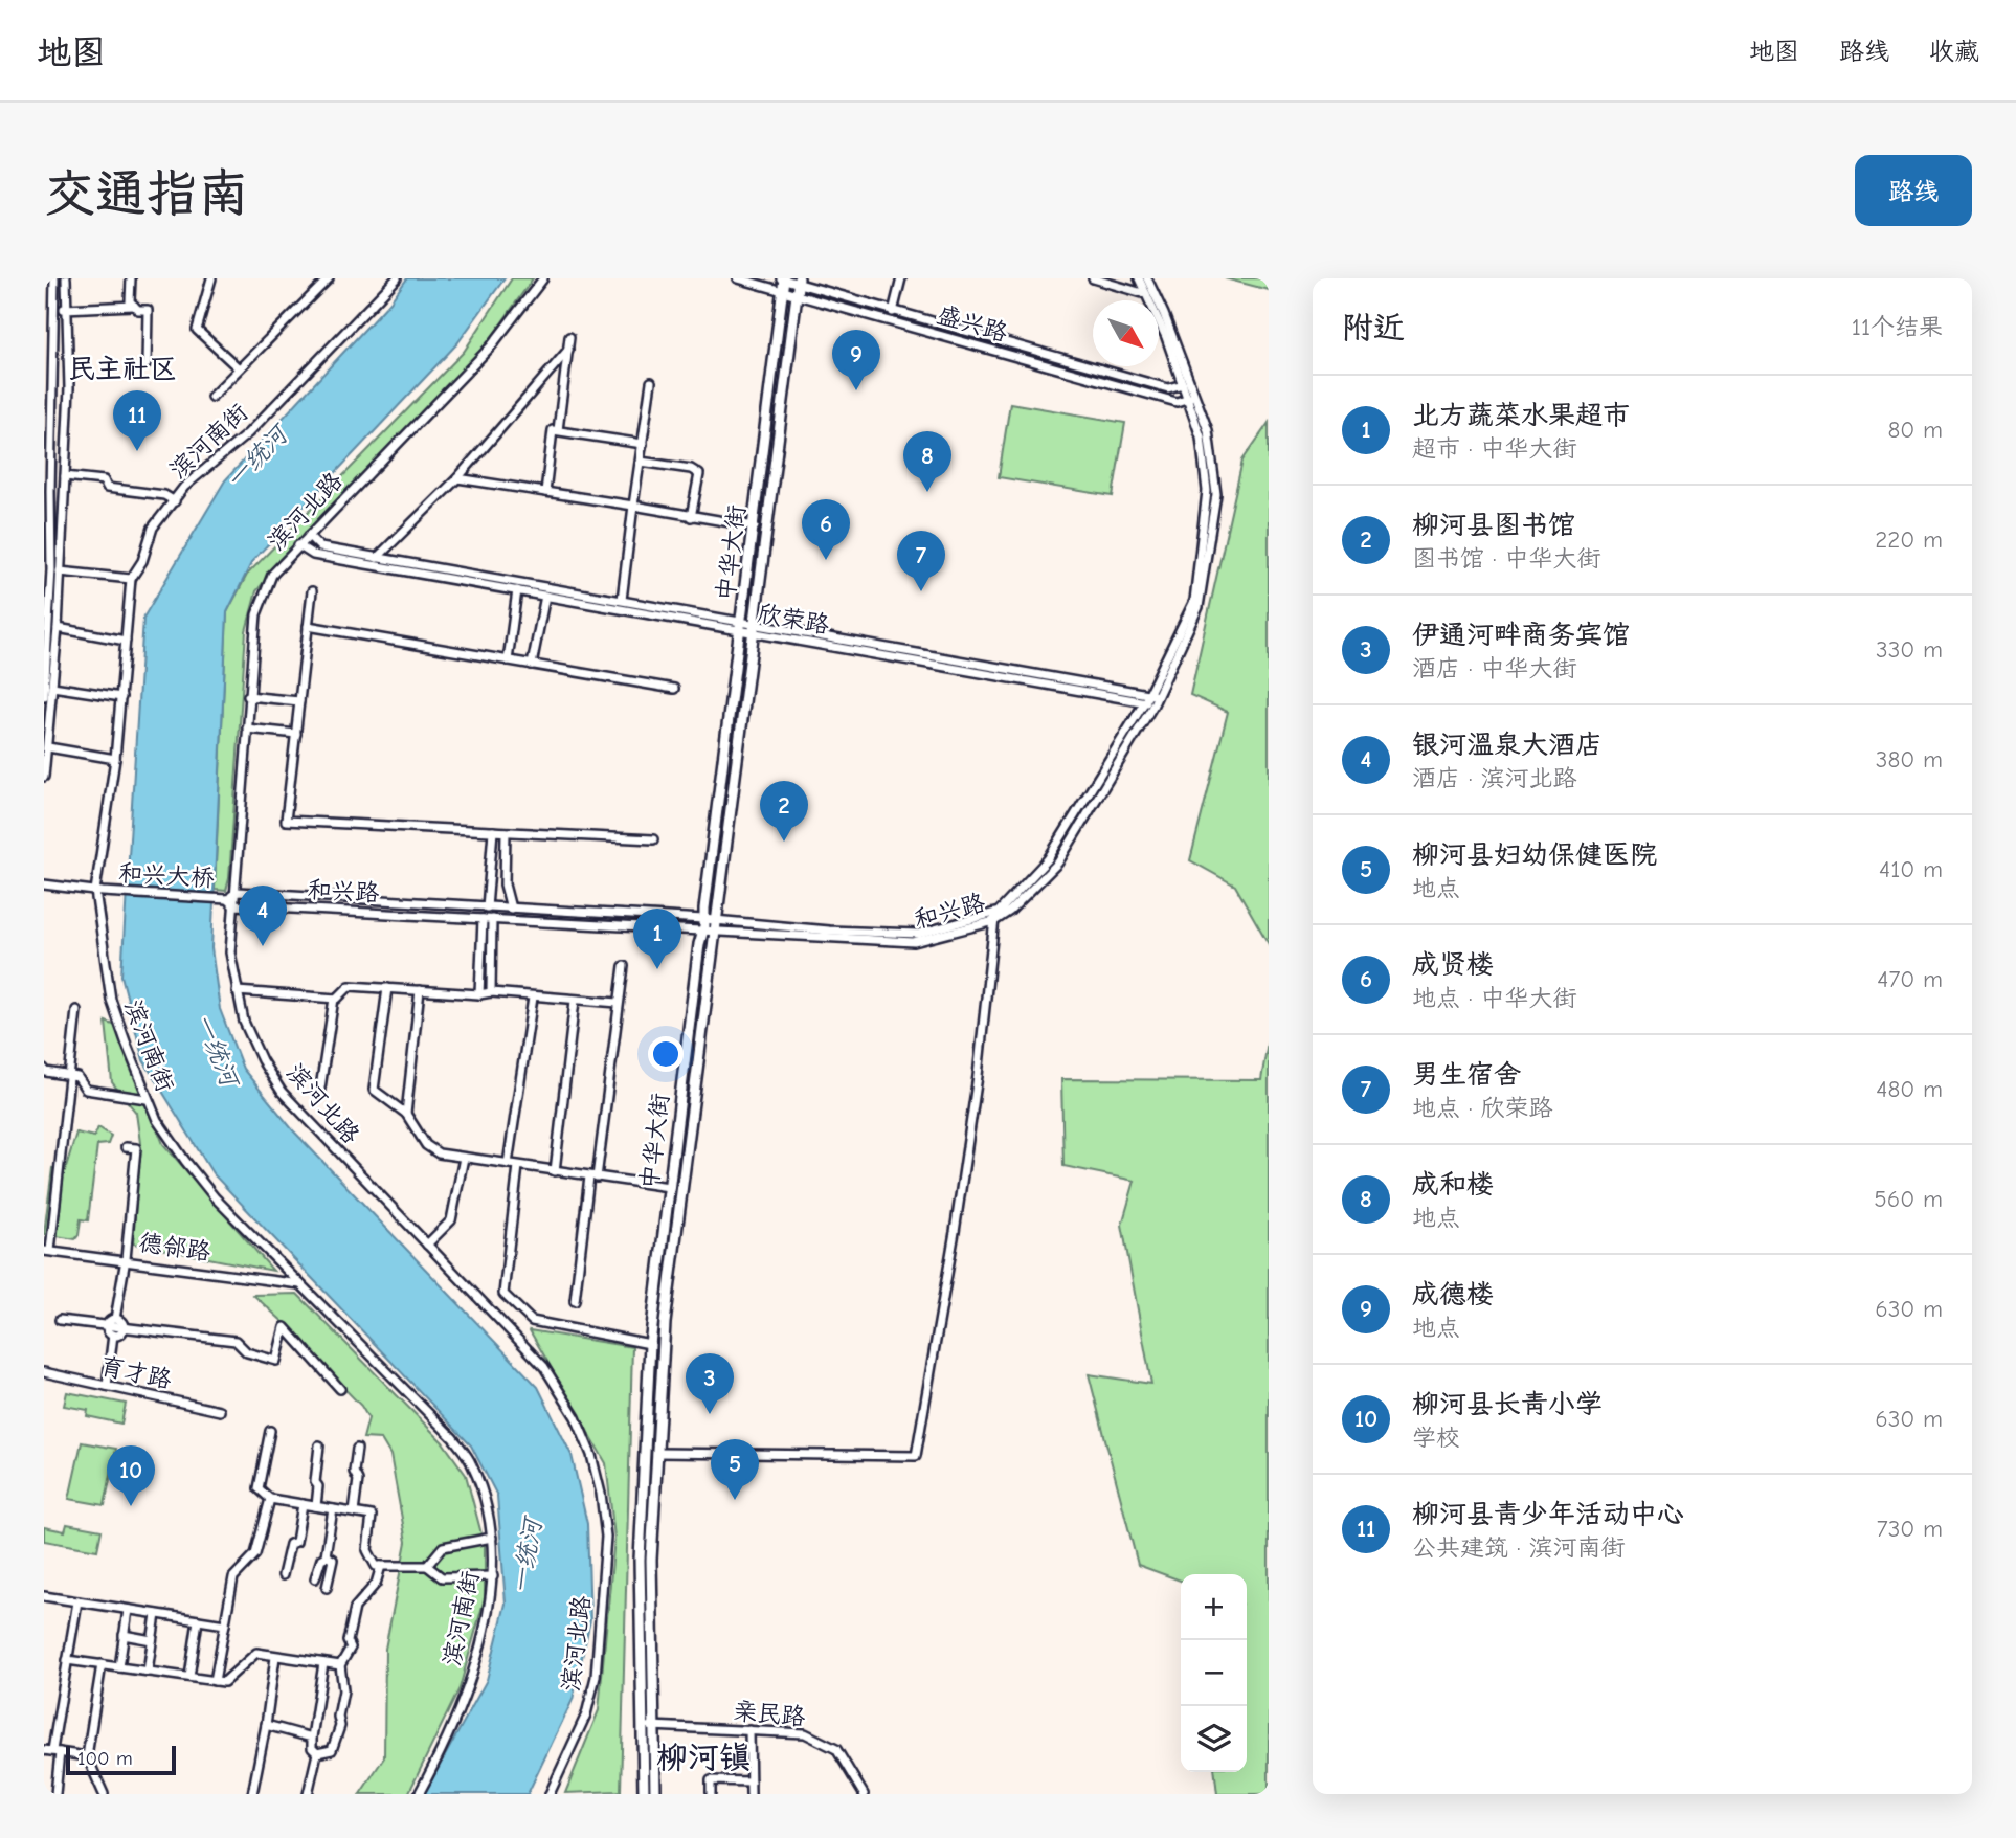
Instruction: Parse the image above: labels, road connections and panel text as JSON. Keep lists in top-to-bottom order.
{
  "streets": {
    "main road": ["中华大街"],
    "street": [
      "盛兴路",
      "滨河南街",
      "滨河北路",
      "欣荣路",
      "和兴大桥",
      "和兴路",
      "德邻路",
      "育才路",
      "亲民路"
    ]
  },
  "crossings": [
    ["盛兴路", "中华大街"],
    ["盛兴路", "和兴路"],
    ["滨河南街", "和兴大桥"],
    ["滨河南街", "德邻路"],
    ["滨河北路", "欣荣路"],
    ["滨河北路", "和兴大桥"],
    ["滨河北路", "和兴路"],
    ["中华大街", "欣荣路"],
    ["中华大街", "和兴路"],
    ["中华大街", "亲民路"],
    ["欣荣路", "和兴路"],
    ["和兴大桥", "和兴路"]
  ],
  "districts": ["民主社区", "柳河镇"],
  "water": ["一统河"],
  "scale_bar": "100 m",
  "north": "bottom right",
  "page": {
    "header": "地图",
    "nav": ["地图", "路线", "收藏"],
    "buttons": "路线",
    "title": "交通指南",
    "heading": ["附近", "11个结果"],
    "pins": [
      "9",
      "11",
      "8",
      "6",
      "7",
      "2",
      "4",
      "1",
      "3",
      "5",
      "10"
    ],
    "list": [
      {
        "mark": "1",
        "name": "北方蔬菜水果超市",
        "note": "超市 · 中华大街",
        "value": "80 m"
      },
      {
        "mark": "2",
        "name": "柳河县图书馆",
        "note": "图书馆 · 中华大街",
        "value": "220 m"
      },
      {
        "mark": "3",
        "name": "伊通河畔商务宾馆",
        "note": "酒店 · 中华大街",
        "value": "330 m"
      },
      {
        "mark": "4",
        "name": "银河温泉大酒店",
        "note": "酒店 · 滨河北路",
        "value": "380 m"
      },
      {
        "mark": "5",
        "name": "柳河县妇幼保健医院",
        "note": "地点",
        "value": "410 m"
      },
      {
        "mark": "6",
        "name": "成贤楼",
        "note": "地点 · 中华大街",
        "value": "470 m"
      },
      {
        "mark": "7",
        "name": "男生宿舍",
        "note": "地点 · 欣荣路",
        "value": "480 m"
      },
      {
        "mark": "8",
        "name": "成和楼",
        "note": "地点",
        "value": "560 m"
      },
      {
        "mark": "9",
        "name": "成德楼",
        "note": "地点",
        "value": "630 m"
      },
      {
        "mark": "10",
        "name": "柳河县长青小学",
        "note": "学校",
        "value": "630 m"
      },
      {
        "mark": "11",
        "name": "柳河县青少年活动中心",
        "note": "公共建筑 · 滨河南街",
        "value": "730 m"
      }
    ],
    "map_buttons": ["+", "−"],
    "scale": "100 m"
  }
}
